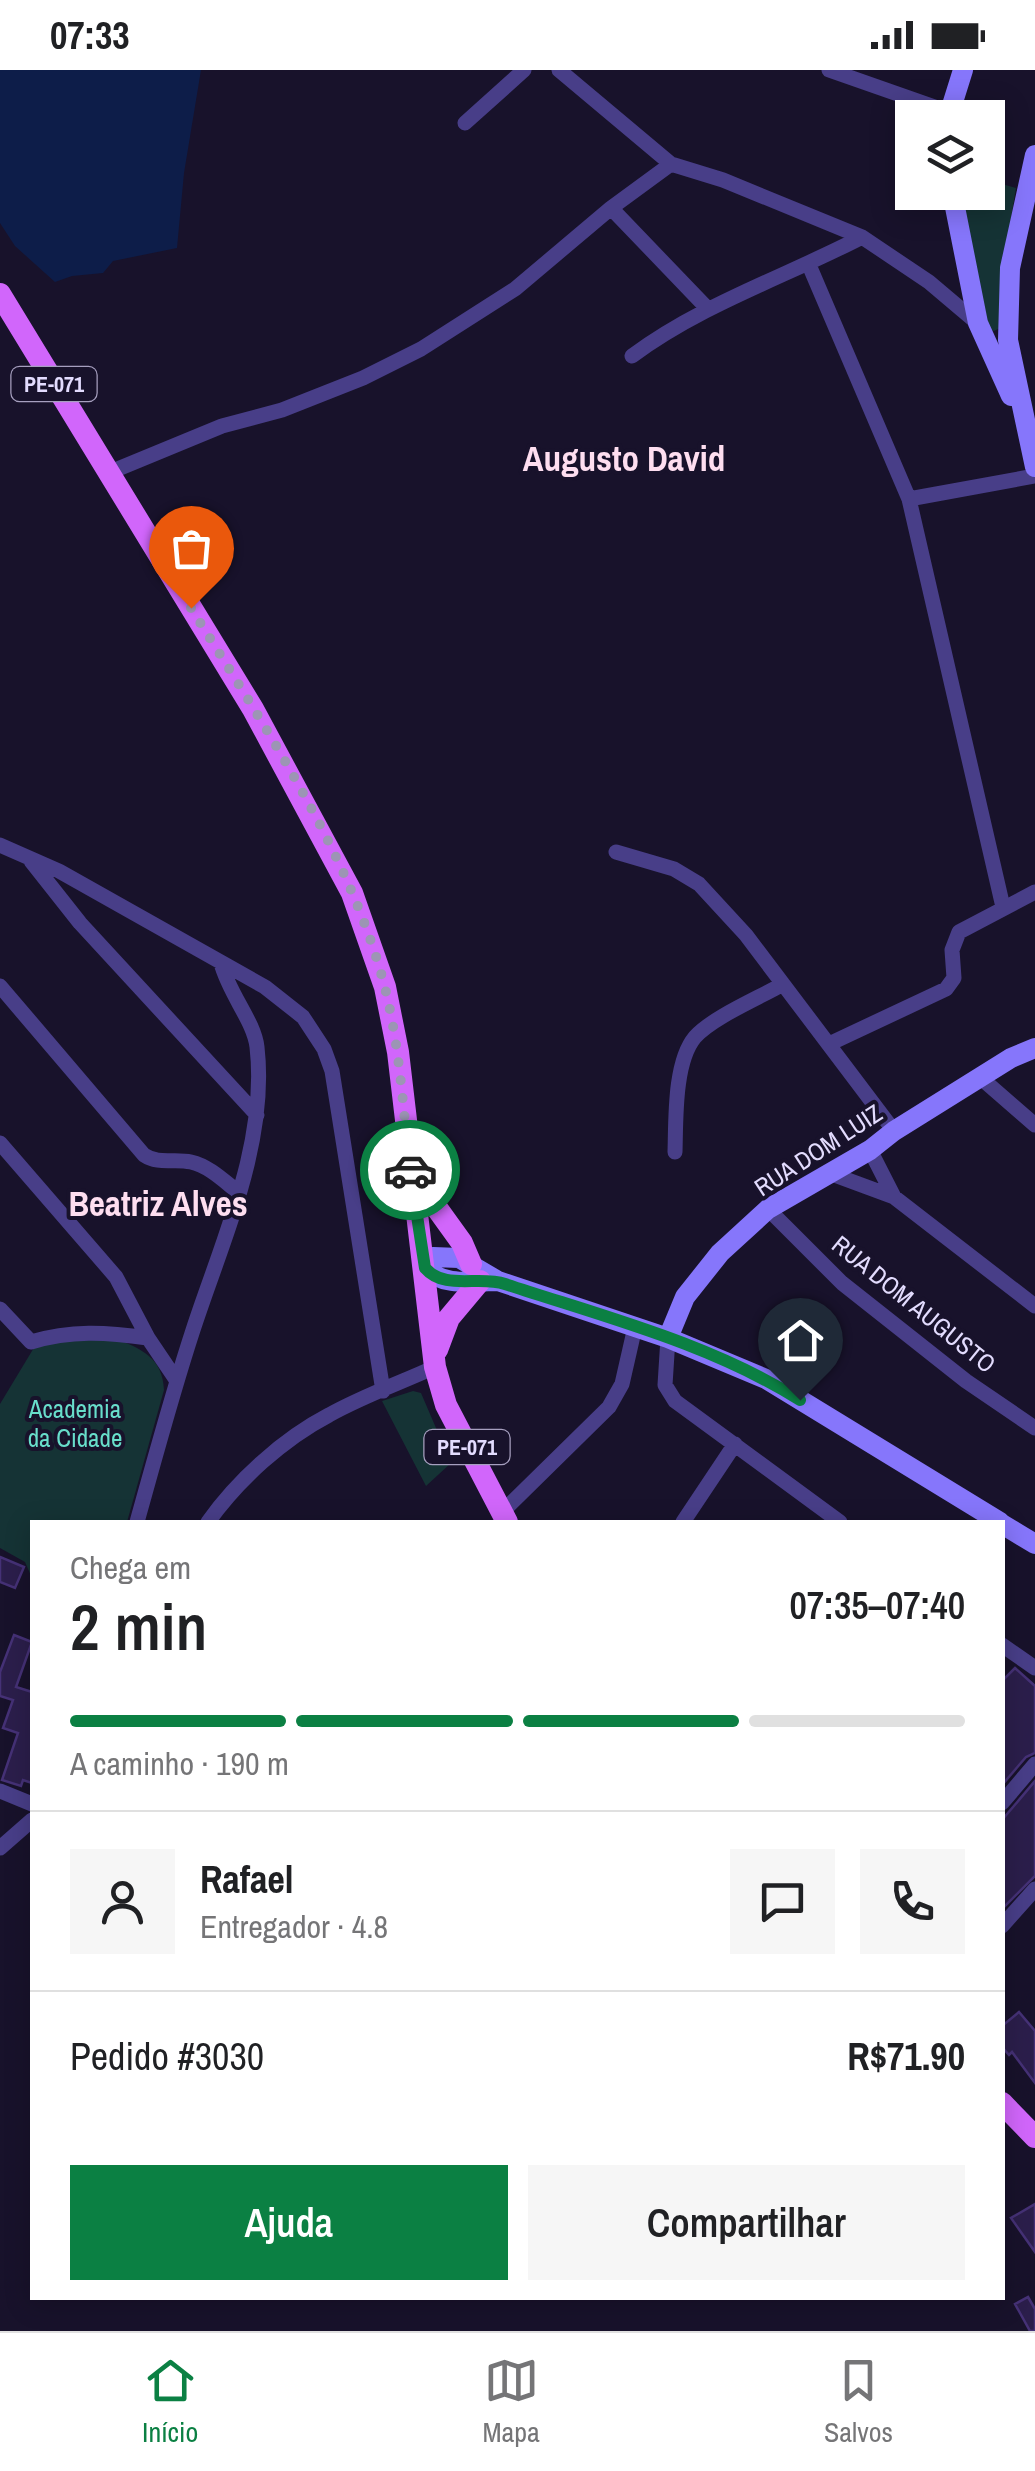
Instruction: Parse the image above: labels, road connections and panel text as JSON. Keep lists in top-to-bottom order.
{
  "streets": {
    "main road": ["PE-071"],
    "street": ["RUA DOM LUIZ", "RUA DOM AUGUSTO"]
  },
  "crossings": [
    ["RUA DOM LUIZ", "RUA DOM AUGUSTO"]
  ],
  "districts": ["Augusto David", "Beatriz Alves"],
  "parks": ["Academia da Cidade"],
  "page": {
    "status": "07:33",
    "heading": ["2 min", "Chega em", "07:35–07:40"],
    "panel": [
      "Rafael",
      "Entregador · 4.8",
      "Pedido #3030",
      "R$71.90"
    ],
    "bar": "A caminho · 190 m",
    "buttons": ["Ajuda", "Compartilhar"],
    "tabs": ["Início", "Mapa", "Salvos"]
  }
}
